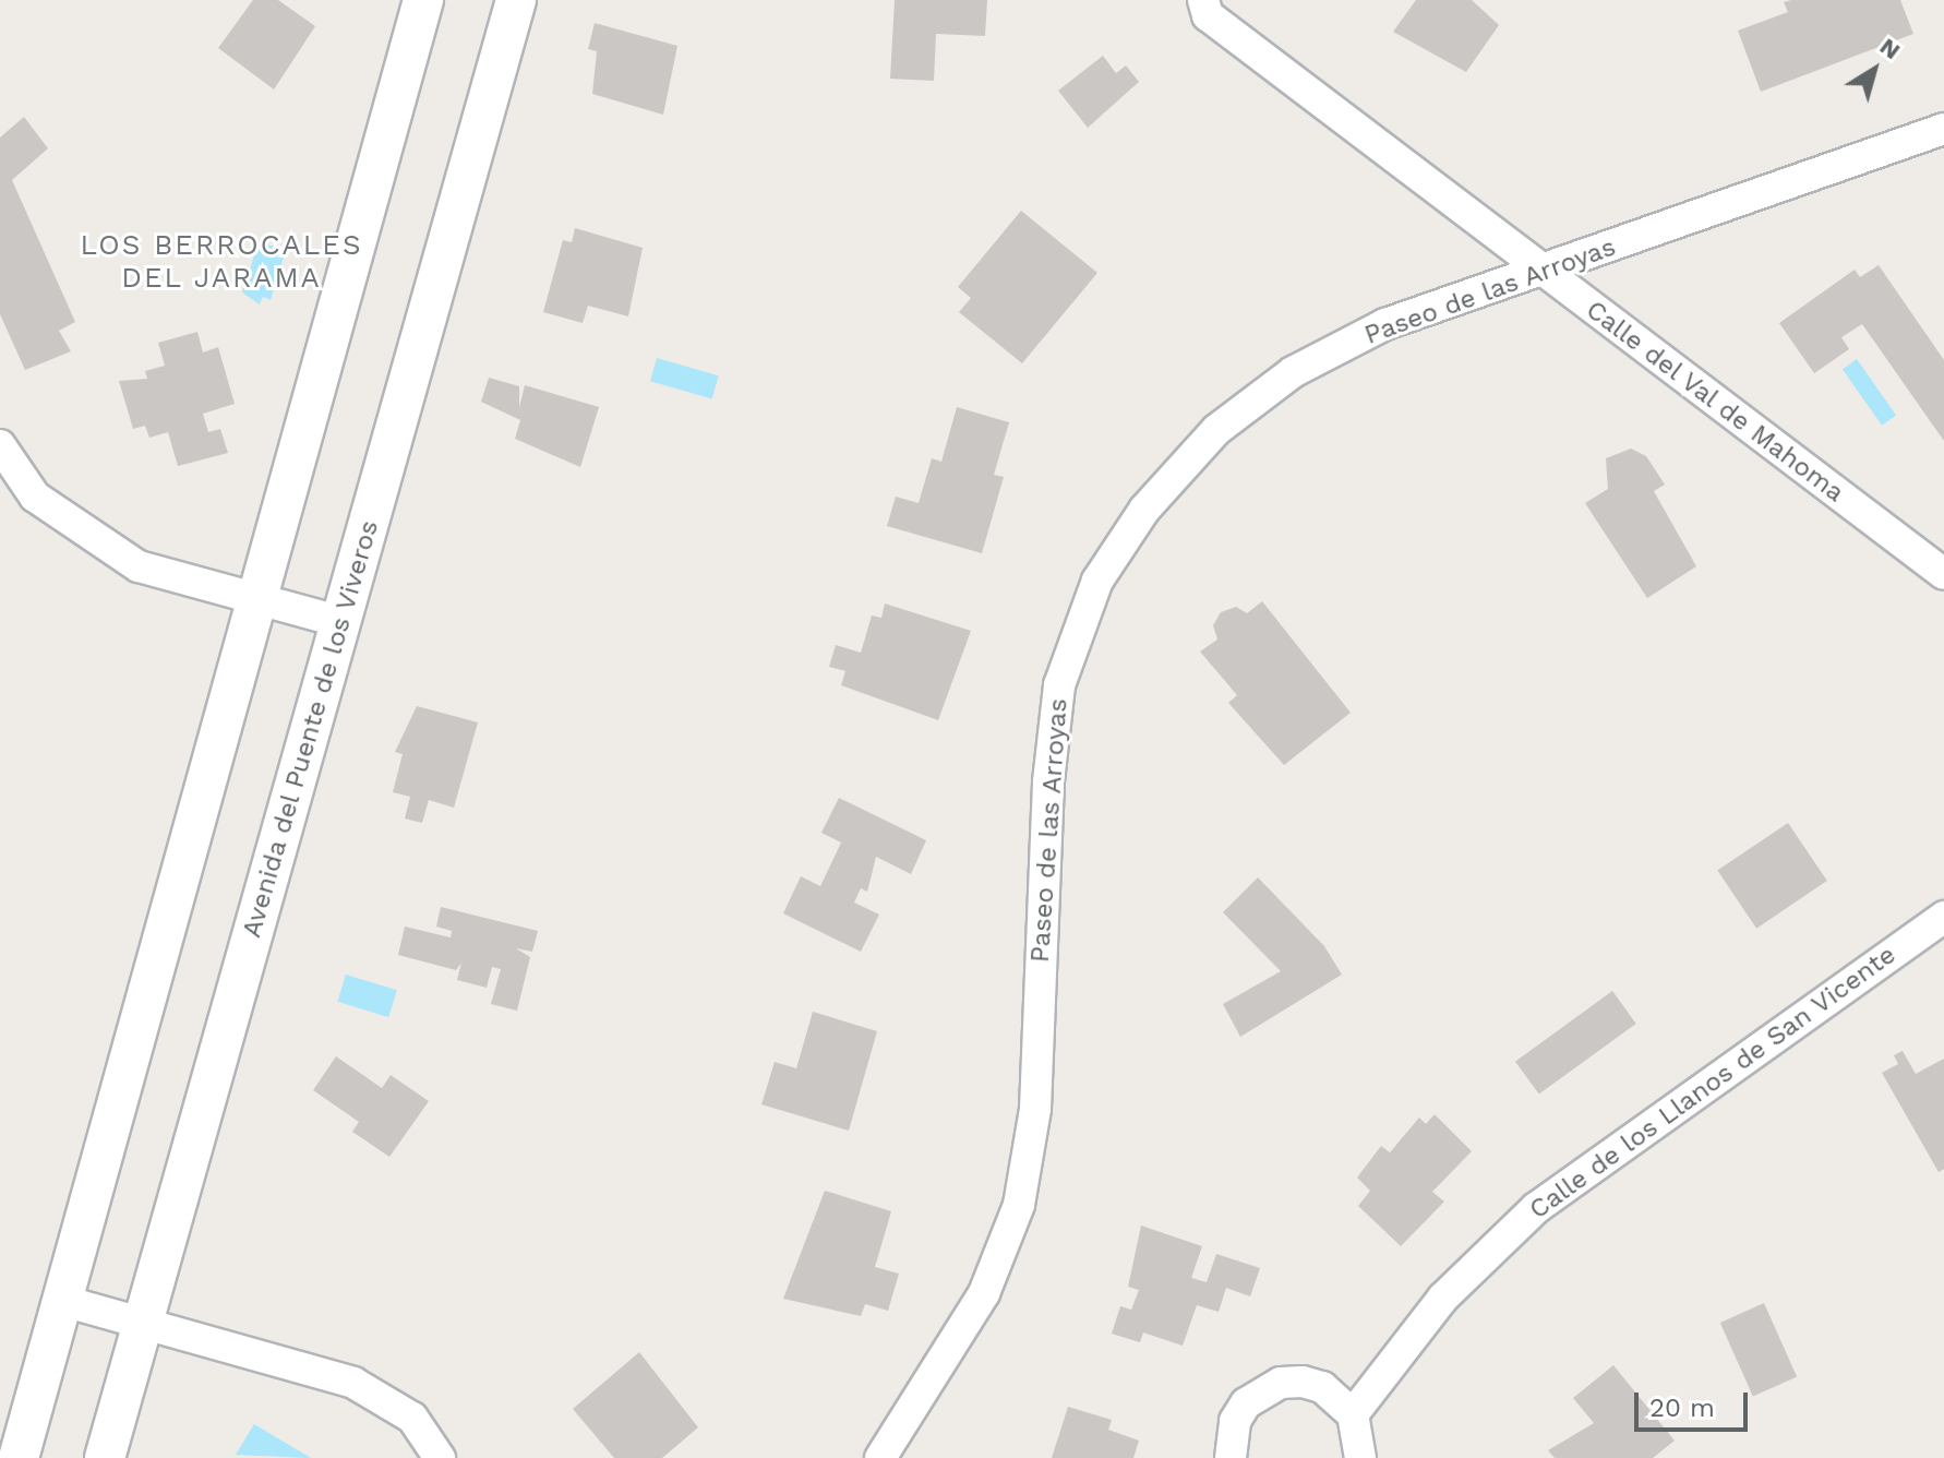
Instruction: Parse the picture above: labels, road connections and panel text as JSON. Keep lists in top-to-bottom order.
{
  "streets": {
    "street": [
      "Paseo de las Arroyas",
      "Calle del Val de Mahoma",
      "Avenida del Puente de los Viveros",
      "Calle de los Llanos de San Vicente"
    ]
  },
  "crossings": [
    ["Paseo de las Arroyas", "Calle del Val de Mahoma"]
  ],
  "districts": ["LOS BERROCALES DEL JARAMA"],
  "scale_bar": "20 m",
  "north": "top right"
}
